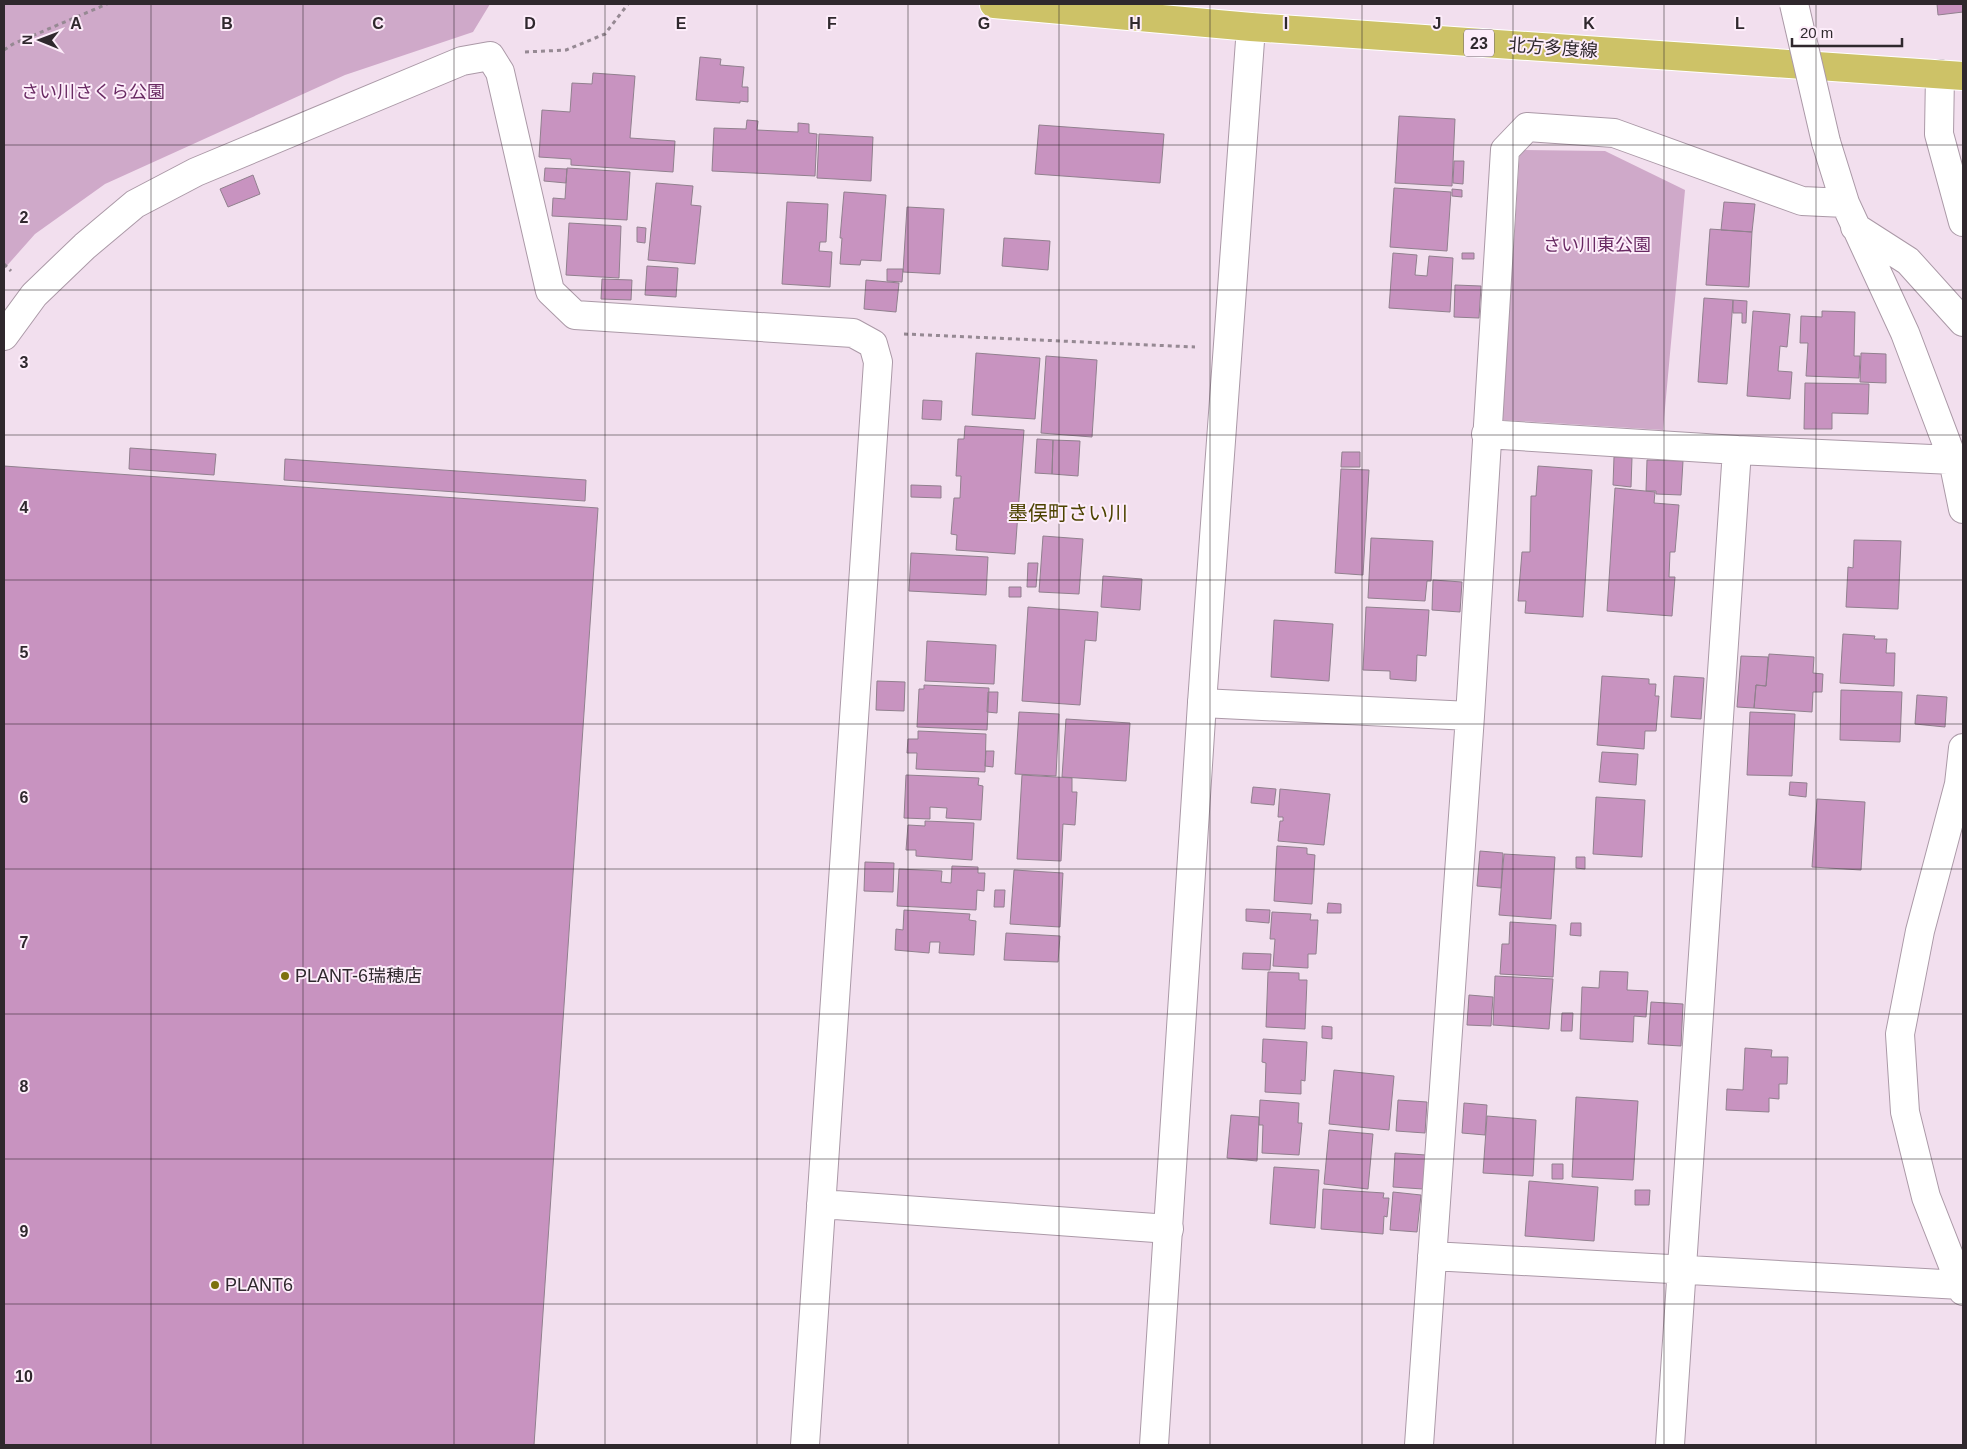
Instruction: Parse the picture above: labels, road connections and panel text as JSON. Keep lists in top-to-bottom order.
{
  "streets": {
    "main road": ["23", "北方多度線"]
  },
  "districts": ["墨俣町さい川"],
  "parks": ["さい川さくら公園", "さい川東公園"],
  "places": ["PLANT-6瑞穂店", "PLANT6"],
  "scale_bar": "20 m",
  "north": "left",
  "grid": {
    "columns": [
      "A",
      "B",
      "C",
      "D",
      "E",
      "F",
      "G",
      "H",
      "I",
      "J",
      "K",
      "L"
    ],
    "rows": [
      "2",
      "3",
      "4",
      "5",
      "6",
      "7",
      "8",
      "9",
      "10"
    ]
  }
}
